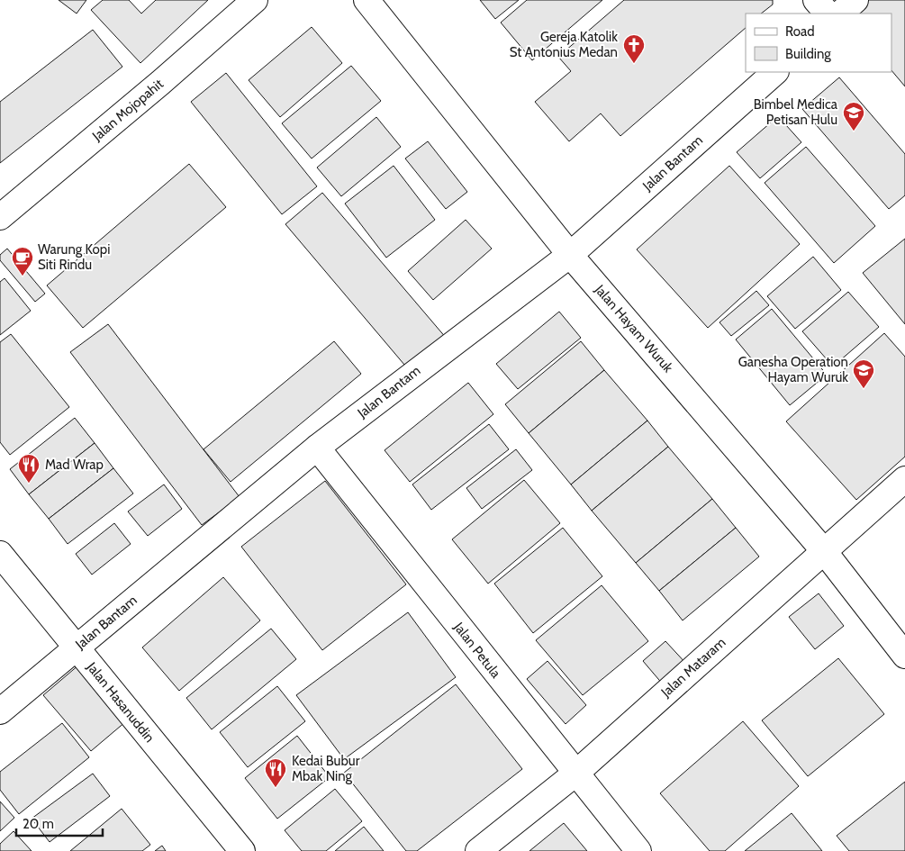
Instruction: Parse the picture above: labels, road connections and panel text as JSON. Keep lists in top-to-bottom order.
{
  "streets": {
    "street": [
      "Jalan Mojopahit",
      "Jalan Bantam",
      "Jalan Hayam Wuruk",
      "Jalan Petula",
      "Jalan Mataram",
      "Jalan Hasanuddin"
    ]
  },
  "crossings": [
    ["Jalan Bantam", "Jalan Hayam Wuruk"],
    ["Jalan Bantam", "Jalan Petula"],
    ["Jalan Bantam", "Jalan Hasanuddin"],
    ["Jalan Hayam Wuruk", "Jalan Mataram"],
    ["Jalan Petula", "Jalan Mataram"]
  ],
  "places": {
    "church": ["Gereja Katolik St Antonius Medan"],
    "school or university": ["Bimbel Medica Petisan Hulu", "Ganesha Operation Hayam Wuruk"],
    "cafe": ["Warung Kopi Siti Rindu"],
    "restaurant": ["Mad Wrap", "Kedai Bubur Mbak Ning"]
  },
  "legend": ["Road", "Building"],
  "scale_bar": "20 m"
}
